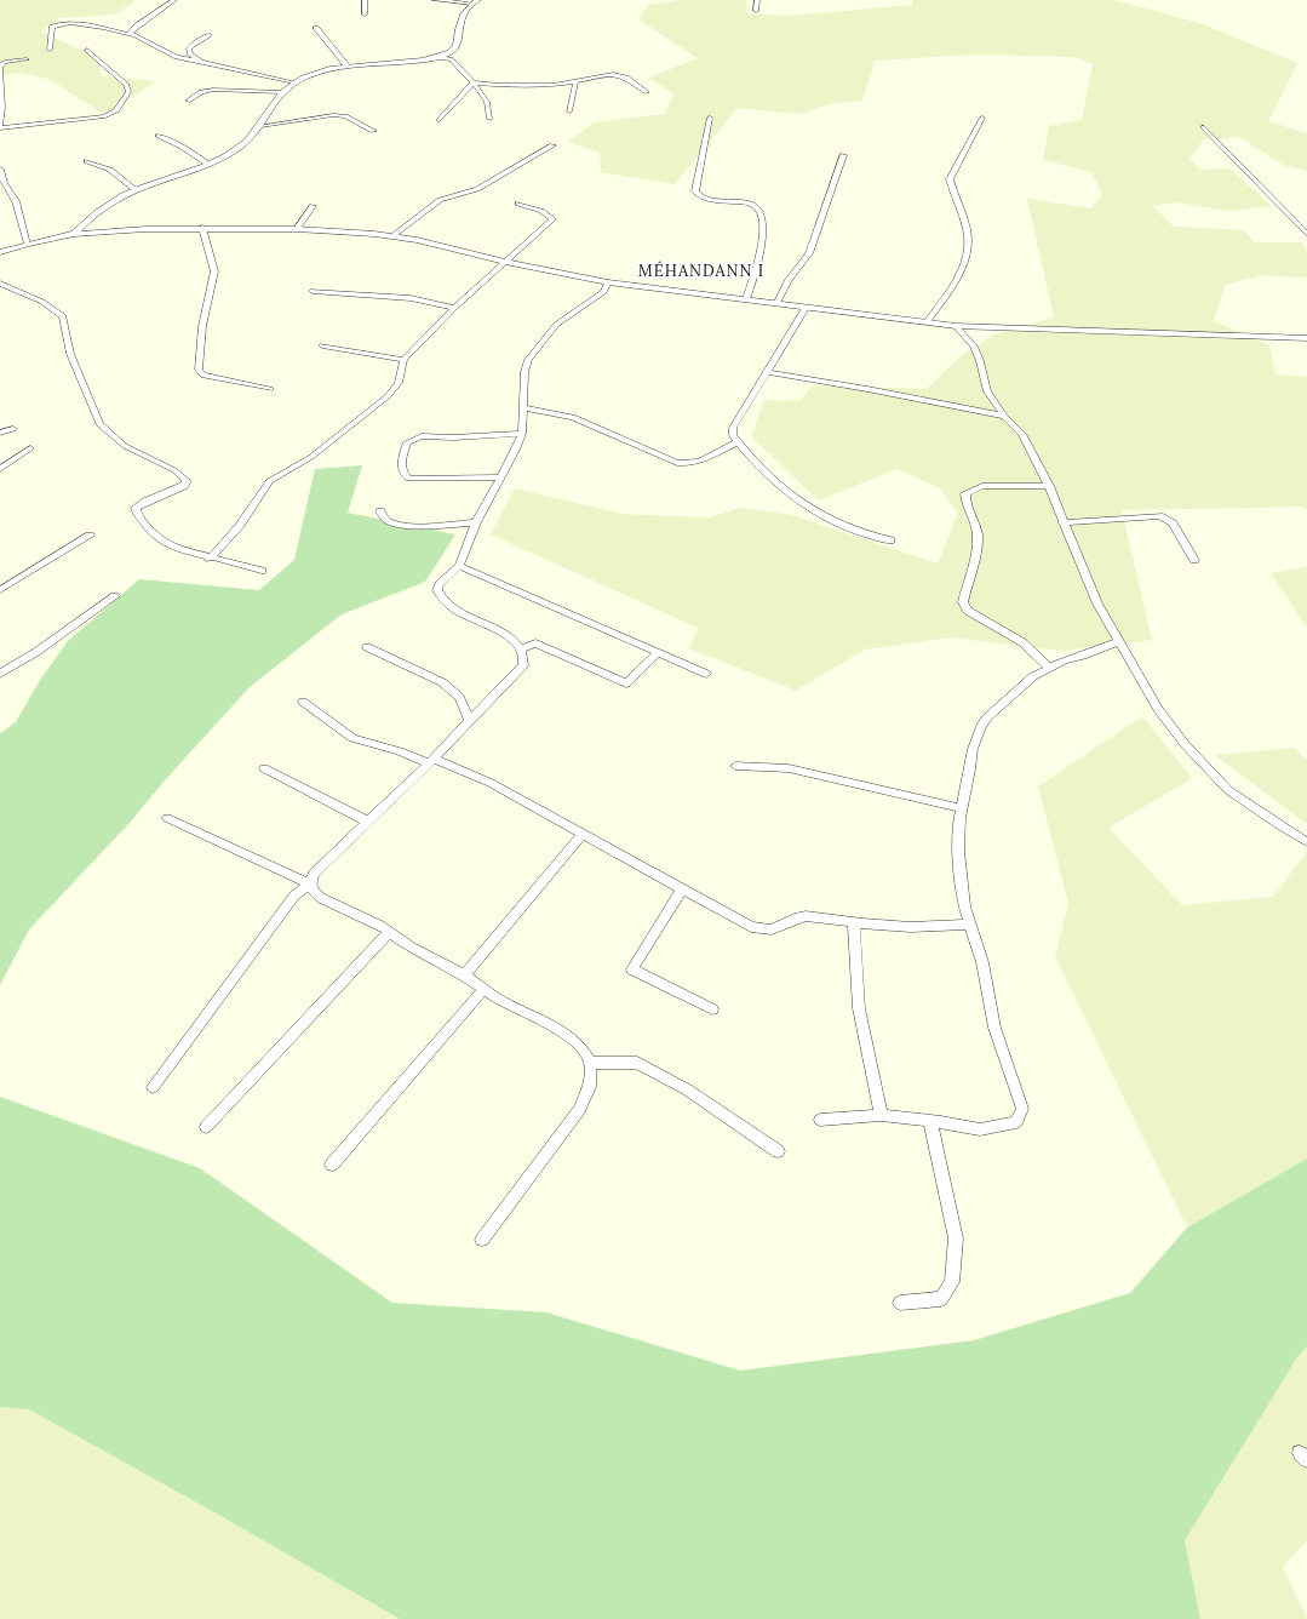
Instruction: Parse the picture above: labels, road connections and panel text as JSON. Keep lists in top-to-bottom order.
{
  "districts": ["MÉHANDANN I"]
}
